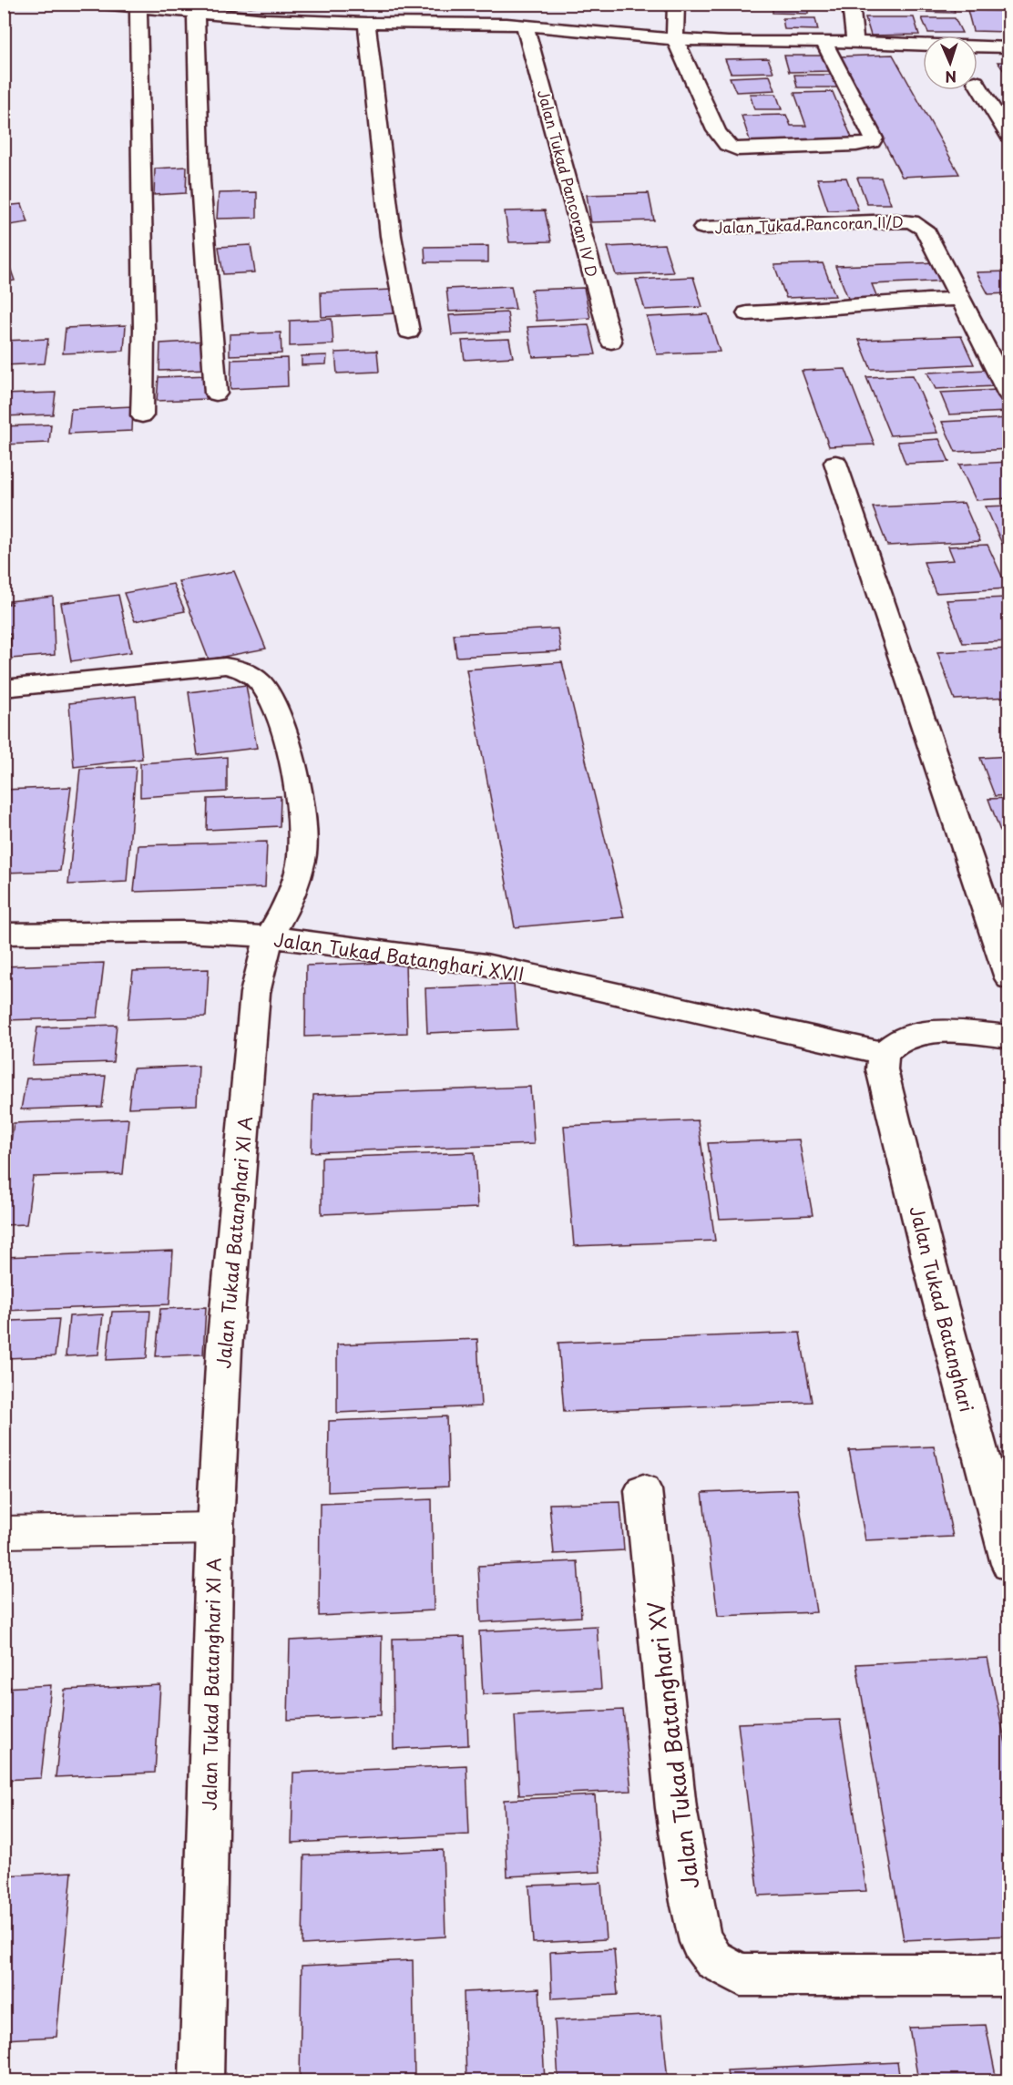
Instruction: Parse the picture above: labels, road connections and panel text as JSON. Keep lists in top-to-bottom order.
{
  "streets": {
    "street": [
      "Jalan Tukad Pancoran IV D",
      "Jalan Tukad Pancoran II/D",
      "Jalan Tukad Batanghari XVII",
      "Jalan Tukad Batanghari XI A",
      "Jalan Tukad Batanghari",
      "Jalan Tukad Batanghari XV"
    ]
  },
  "crossings": [
    ["Jalan Tukad Batanghari XVII", "Jalan Tukad Batanghari XI A"],
    ["Jalan Tukad Batanghari XVII", "Jalan Tukad Batanghari"]
  ],
  "north": "bottom"
}
